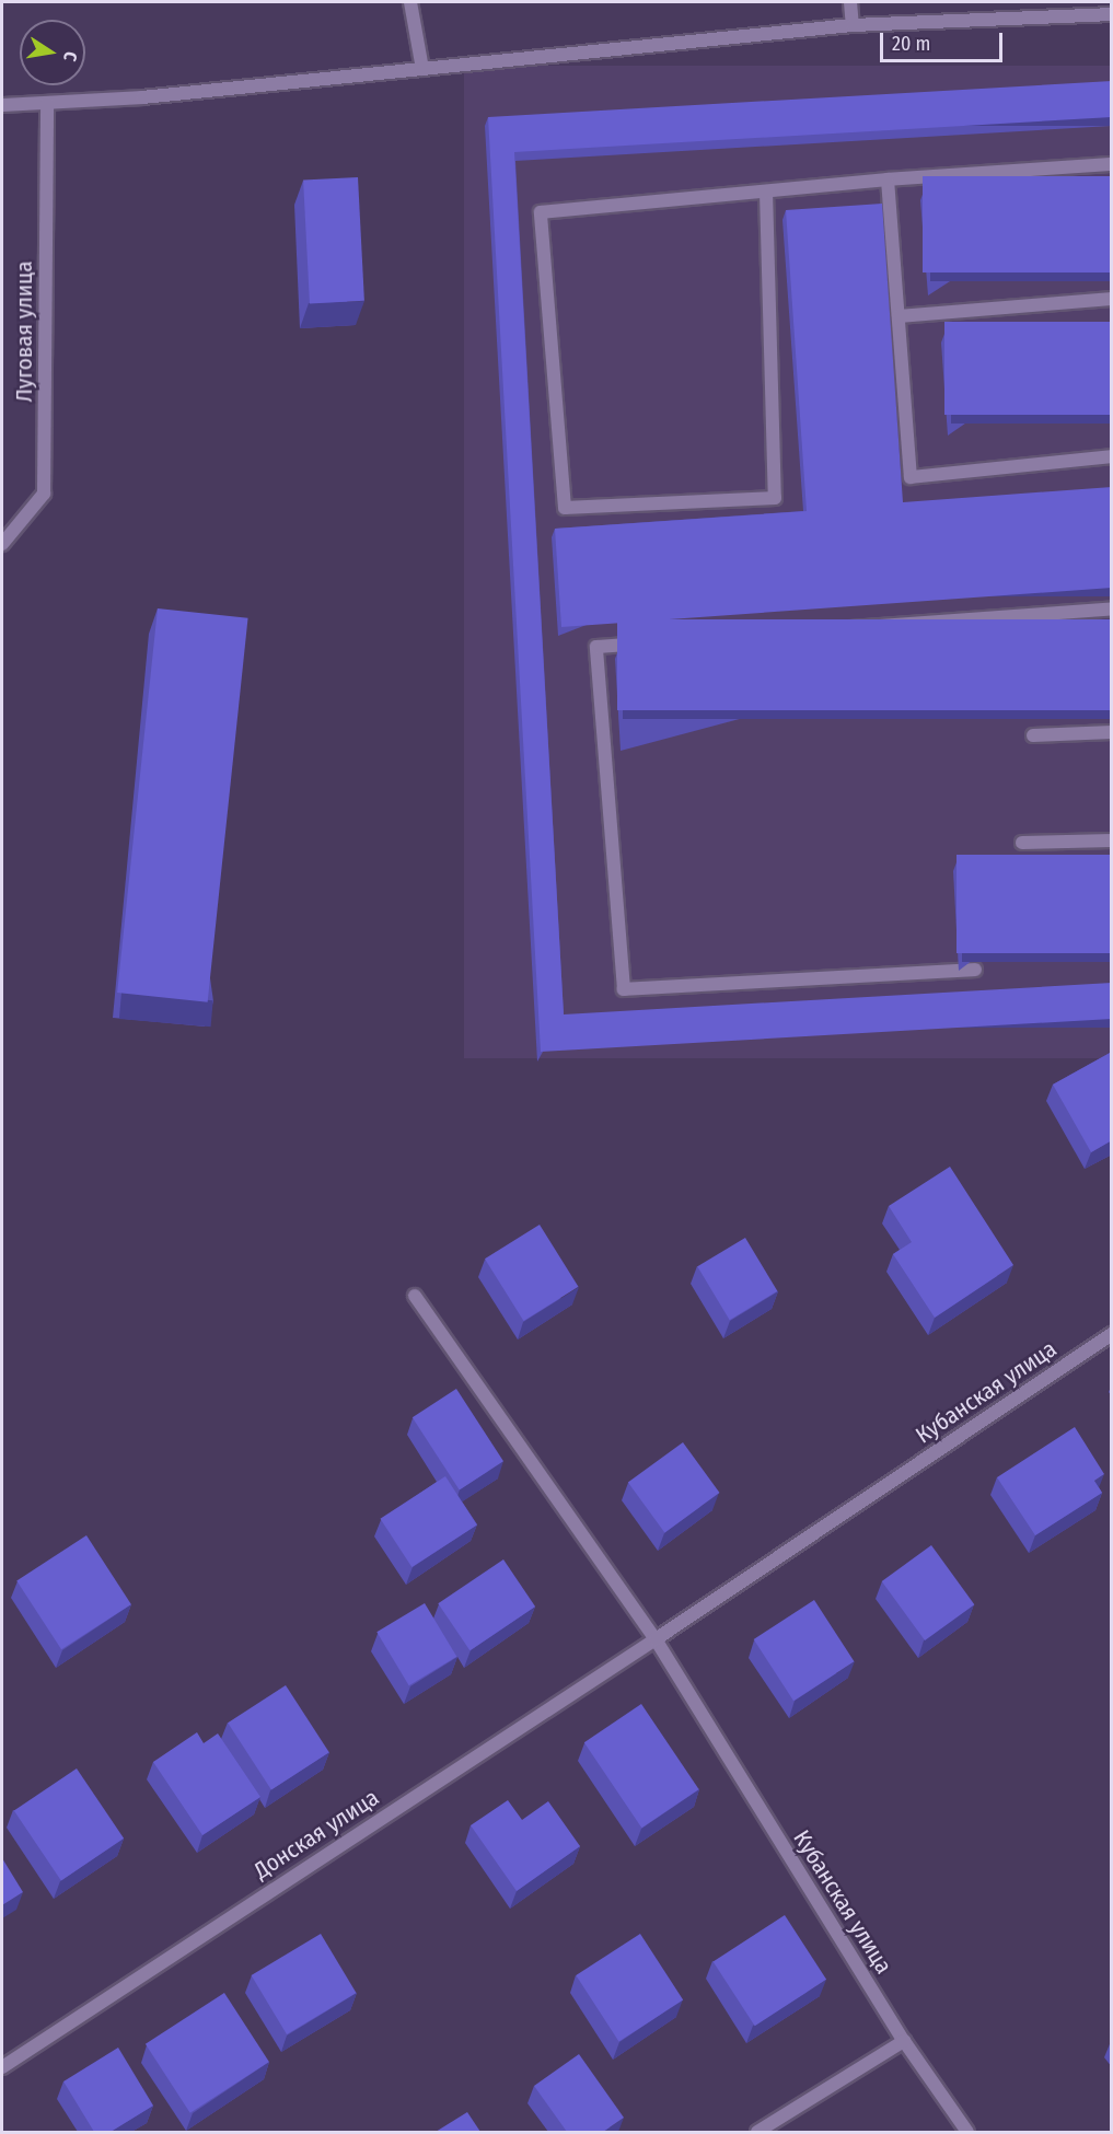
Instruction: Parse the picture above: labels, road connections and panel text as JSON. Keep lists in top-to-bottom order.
{
  "streets": {
    "street": ["Луговая улица", "Кубанская улица", "Донская улица"]
  },
  "crossings": [
    ["Кубанская улица", "Донская улица"]
  ],
  "scale_bar": "20 m",
  "north": "right"
}
